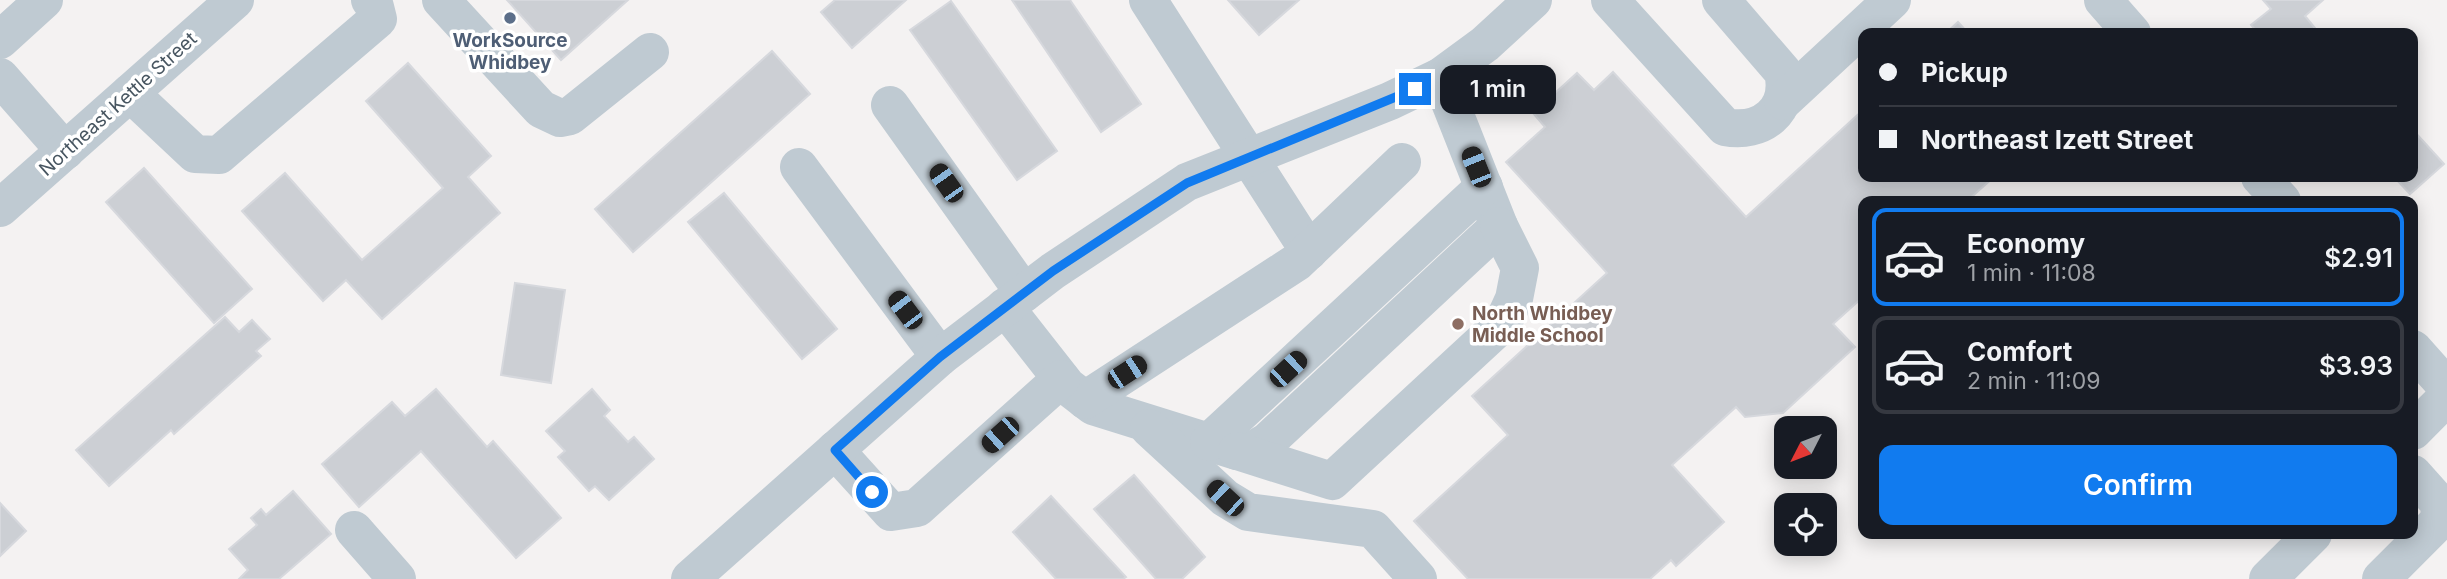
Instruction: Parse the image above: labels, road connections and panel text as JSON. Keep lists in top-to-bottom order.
{
  "streets": {
    "street": ["Northeast Kettle Street"]
  },
  "places": ["WorkSource Whidbey", "North Whidbey Middle School"],
  "north": "bottom left",
  "page": {
    "banner": ["Pickup", "Northeast Izett Street"],
    "bubble": "1 min",
    "list": [
      {
        "name": "Economy",
        "note": "1 min · 11:08",
        "value": "$2.91"
      },
      {
        "name": "Comfort",
        "note": "2 min · 11:09",
        "value": "$3.93"
      }
    ],
    "buttons": "Confirm"
  }
}
